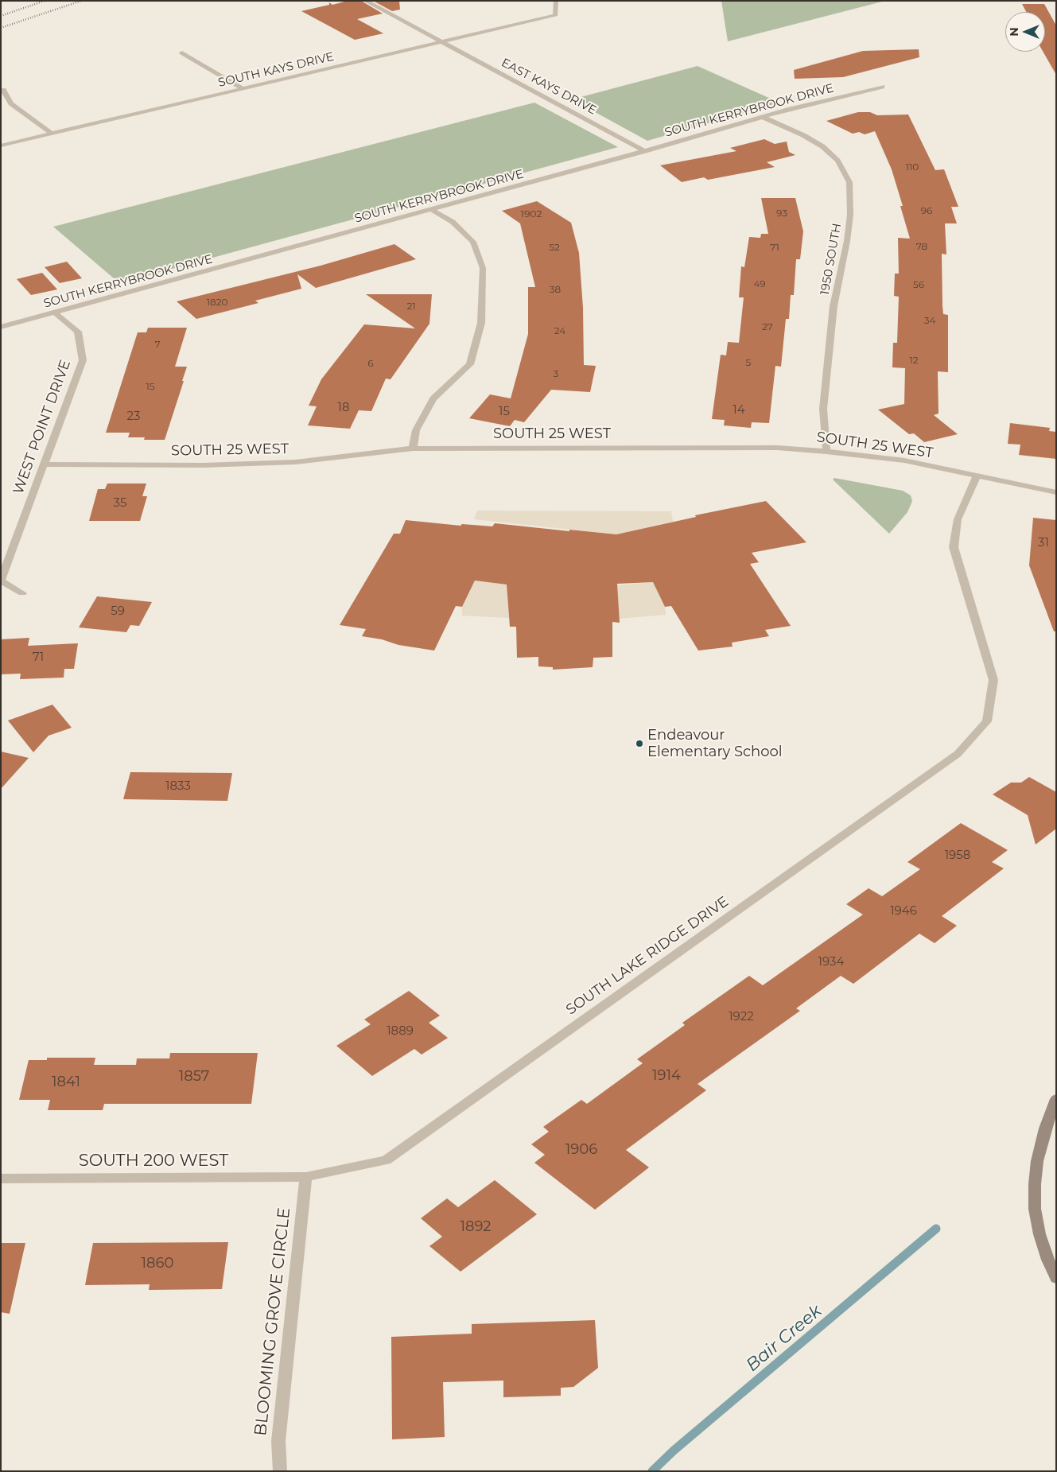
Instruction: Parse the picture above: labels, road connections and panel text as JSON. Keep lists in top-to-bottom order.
{
  "streets": {
    "street": [
      "SOUTH KAYS DRIVE",
      "EAST KAYS DRIVE",
      "SOUTH KERRYBROOK DRIVE",
      "1950 SOUTH",
      "WEST POINT DRIVE",
      "SOUTH 25 WEST",
      "SOUTH LAKE RIDGE DRIVE",
      "SOUTH 200 WEST",
      "BLOOMING GROVE CIRCLE"
    ]
  },
  "crossings": [
    ["SOUTH KAYS DRIVE", "EAST KAYS DRIVE"],
    ["EAST KAYS DRIVE", "SOUTH KERRYBROOK DRIVE"],
    ["SOUTH KERRYBROOK DRIVE", "1950 SOUTH"],
    ["SOUTH KERRYBROOK DRIVE", "WEST POINT DRIVE"],
    ["1950 SOUTH", "SOUTH 25 WEST"],
    ["WEST POINT DRIVE", "SOUTH 25 WEST"],
    ["SOUTH 25 WEST", "SOUTH LAKE RIDGE DRIVE"],
    ["SOUTH LAKE RIDGE DRIVE", "SOUTH 200 WEST"],
    ["SOUTH LAKE RIDGE DRIVE", "BLOOMING GROVE CIRCLE"],
    ["SOUTH 200 WEST", "BLOOMING GROVE CIRCLE"]
  ],
  "water": ["Bair Creek"],
  "places": ["Endeavour Elementary School"],
  "house_numbers": [
    "110",
    "96",
    "93",
    "1902",
    "78",
    "52",
    "71",
    "49",
    "56",
    "38",
    "1820",
    "21",
    "34",
    "27",
    "24",
    "7",
    "12",
    "5",
    "6",
    "3",
    "15",
    "18",
    "14",
    "15",
    "23",
    "35",
    "31",
    "59",
    "71",
    "1833",
    "1958",
    "1946",
    "1934",
    "1922",
    "1889",
    "1914",
    "1857",
    "1841",
    "1906",
    "1892",
    "1860"
  ],
  "north": "left"
}
